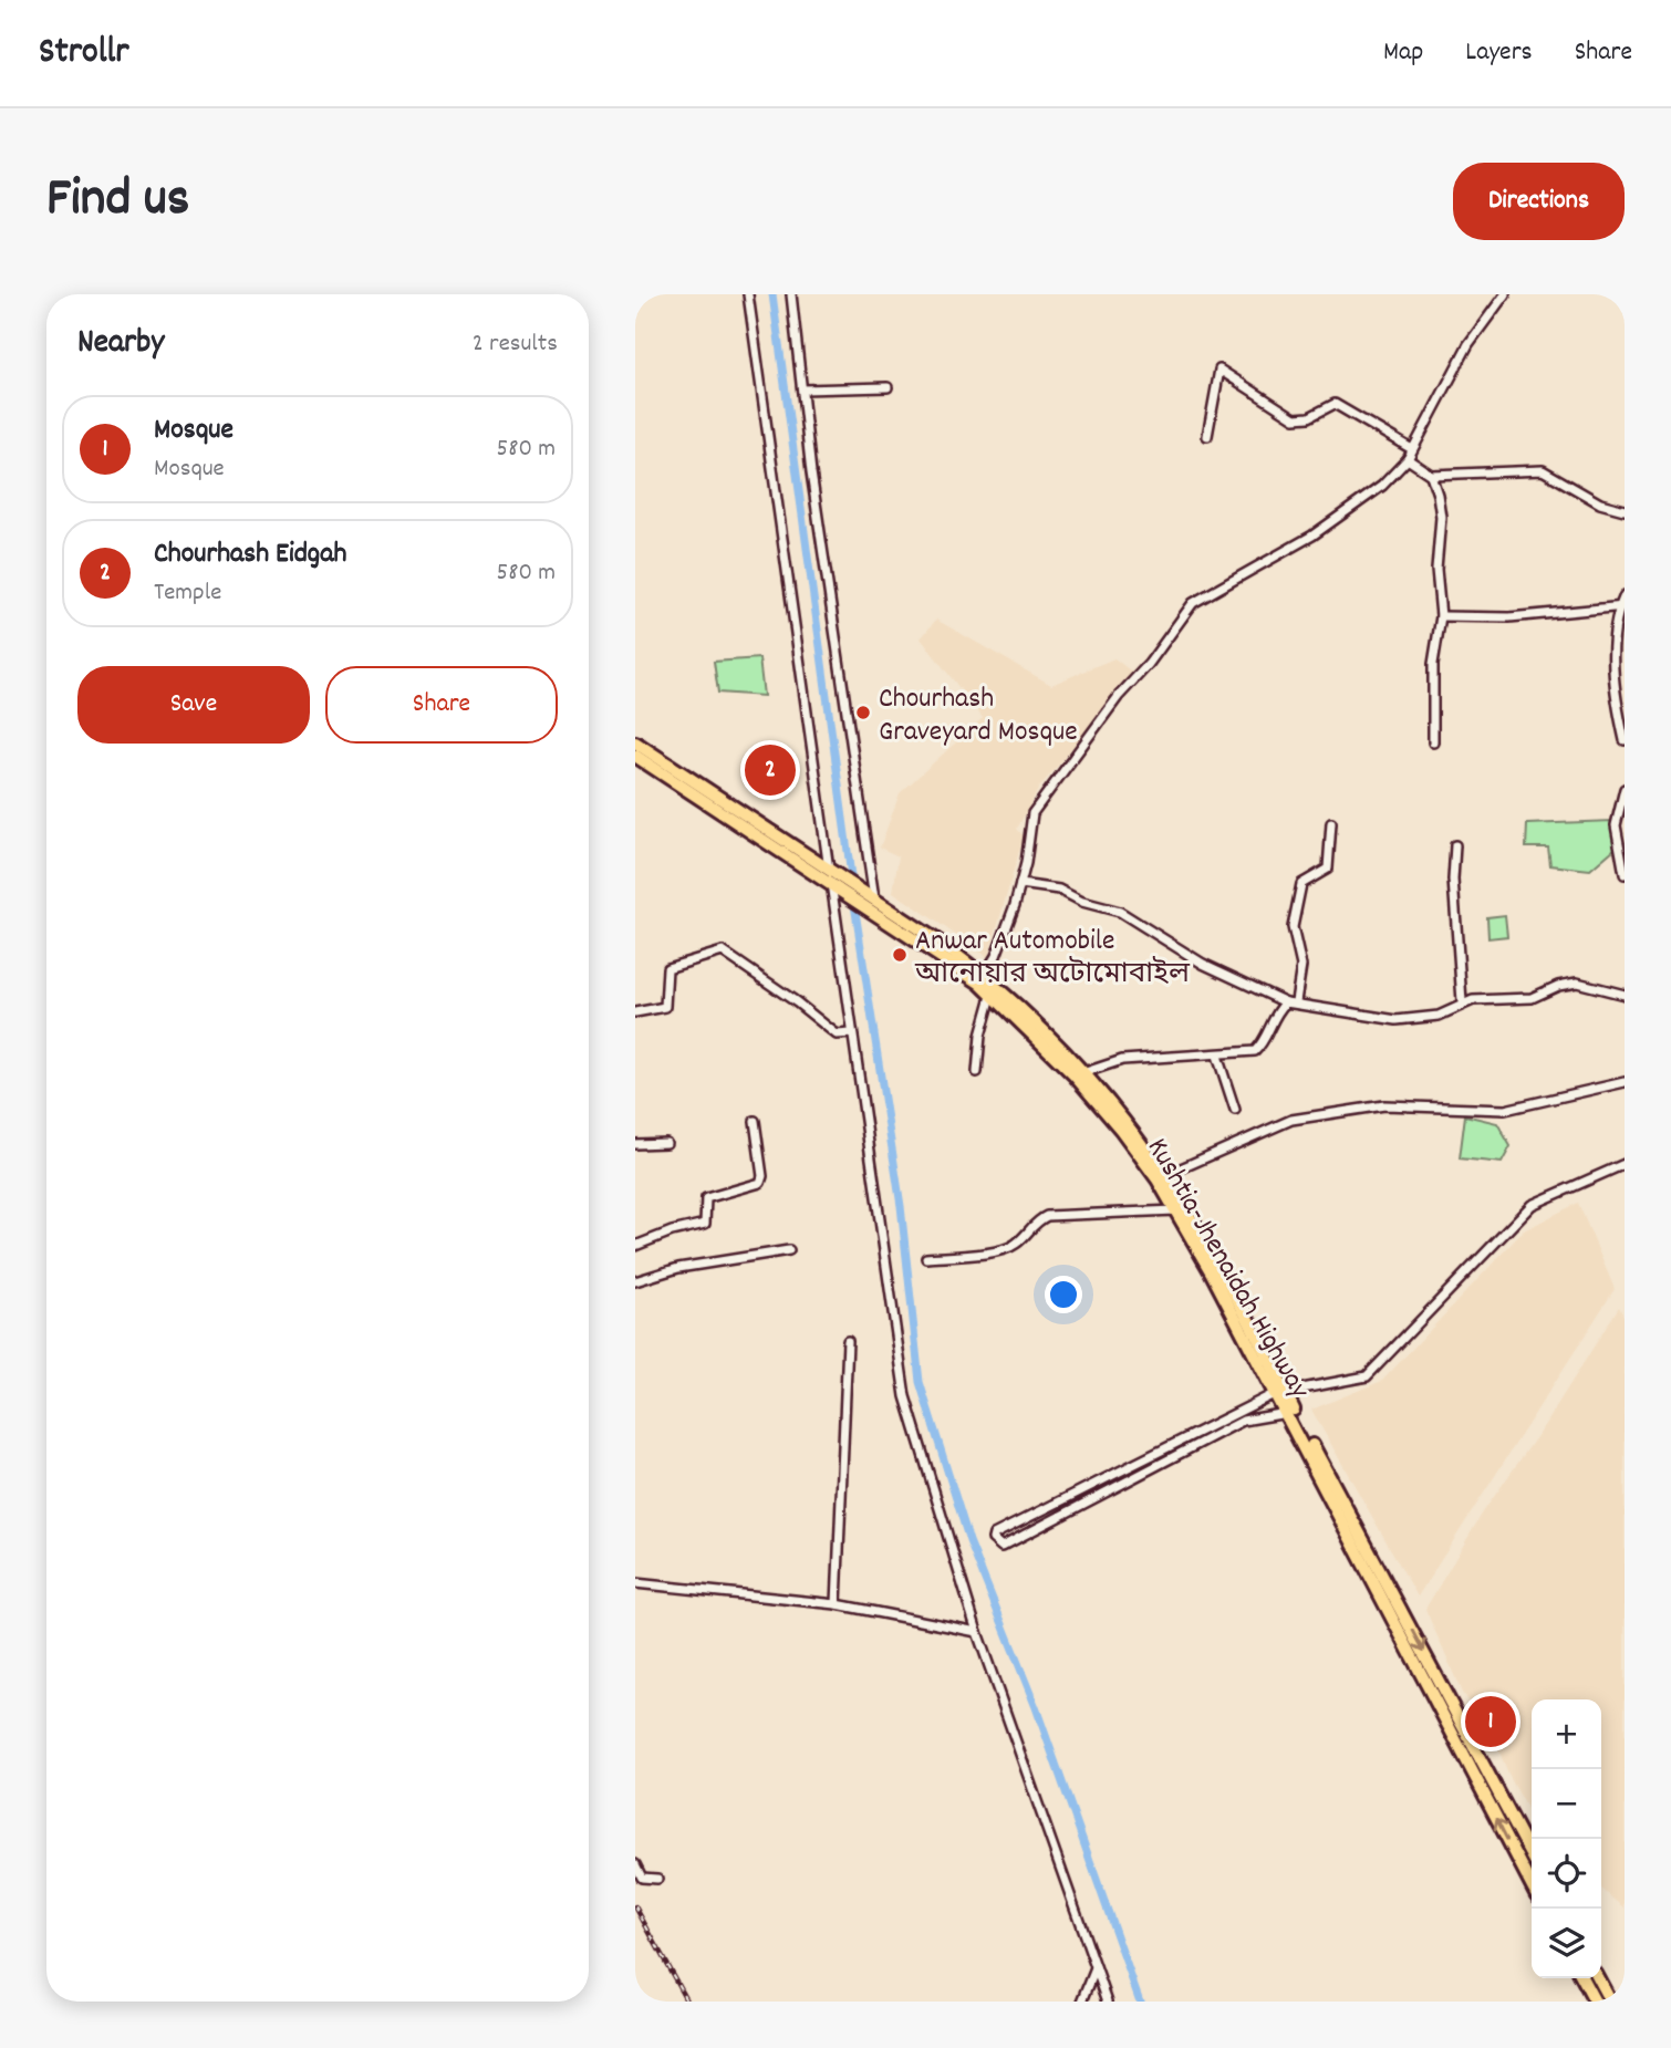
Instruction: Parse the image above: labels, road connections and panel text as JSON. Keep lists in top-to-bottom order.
{
  "streets": {
    "highway": ["Kushtia-Jhenaidah Highway"]
  },
  "places": ["Chourhash Graveyard Mosque", "Anwar Automobile আনোয়ার অটোমোবাইল"],
  "page": {
    "header": "Strollr",
    "nav": ["Map", "Layers", "Share"],
    "title": "Find us",
    "buttons": [
      "Directions",
      ["Save", "Share"]
    ],
    "heading": ["Nearby", "2 results"],
    "list": [
      {
        "mark": "1",
        "name": "Mosque",
        "note": "Mosque",
        "value": "580 m"
      },
      {
        "mark": "2",
        "name": "Chourhash Eidgah",
        "note": "Temple",
        "value": "580 m"
      }
    ],
    "pins": ["2", "1"],
    "map_buttons": ["+", "−"]
  }
}
